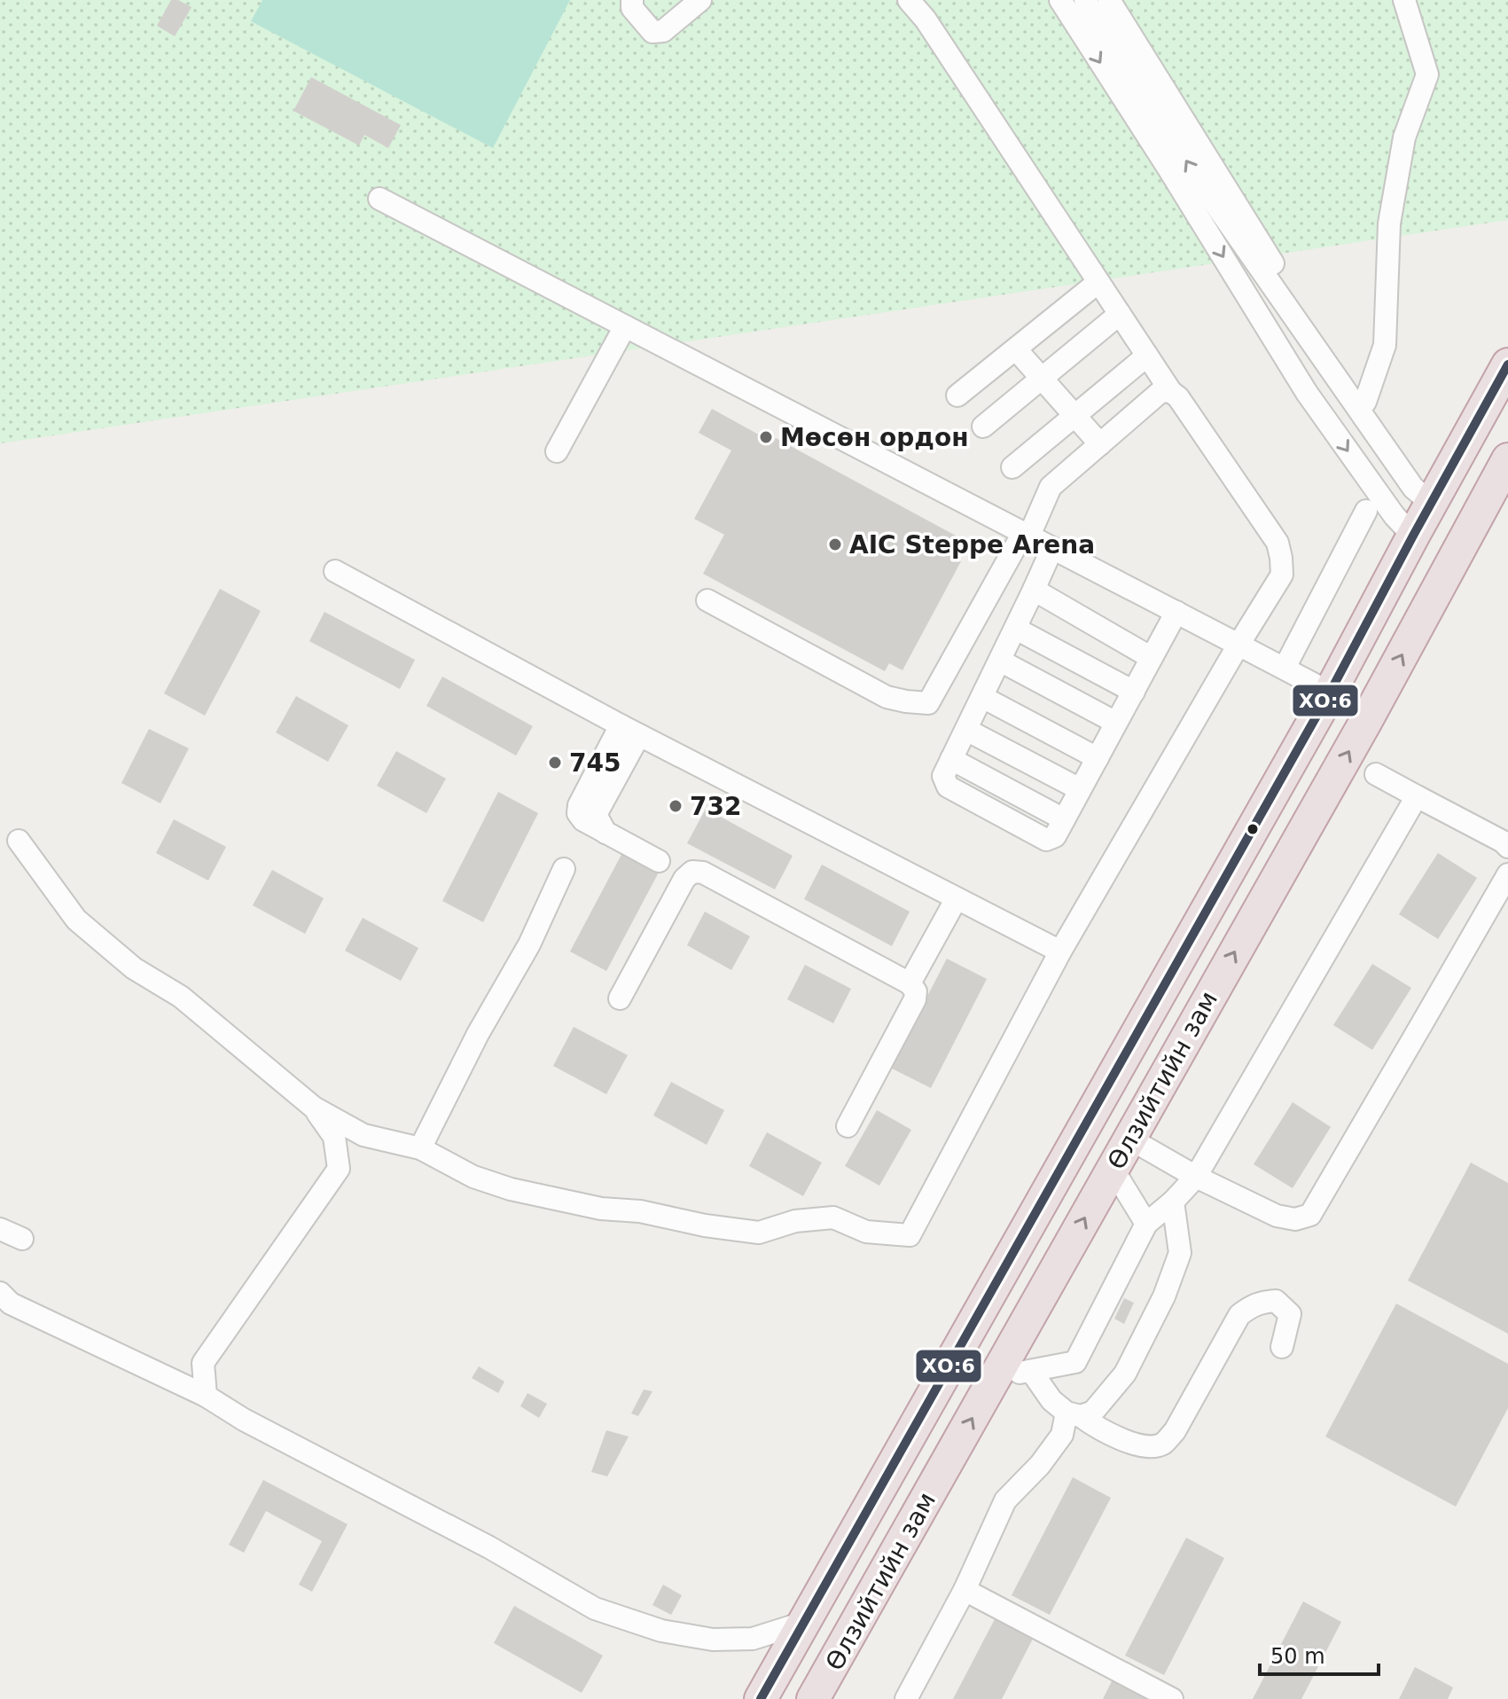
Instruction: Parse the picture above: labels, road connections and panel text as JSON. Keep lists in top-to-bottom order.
{
  "streets": {
    "highway": ["Өлзийтийн зам"]
  },
  "places": [
    "Мөсөн ордон",
    "AIC Steppe Arena",
    "745",
    "732"
  ],
  "lines": ["transit line ХО:6"],
  "scale_bar": "50 m"
}
